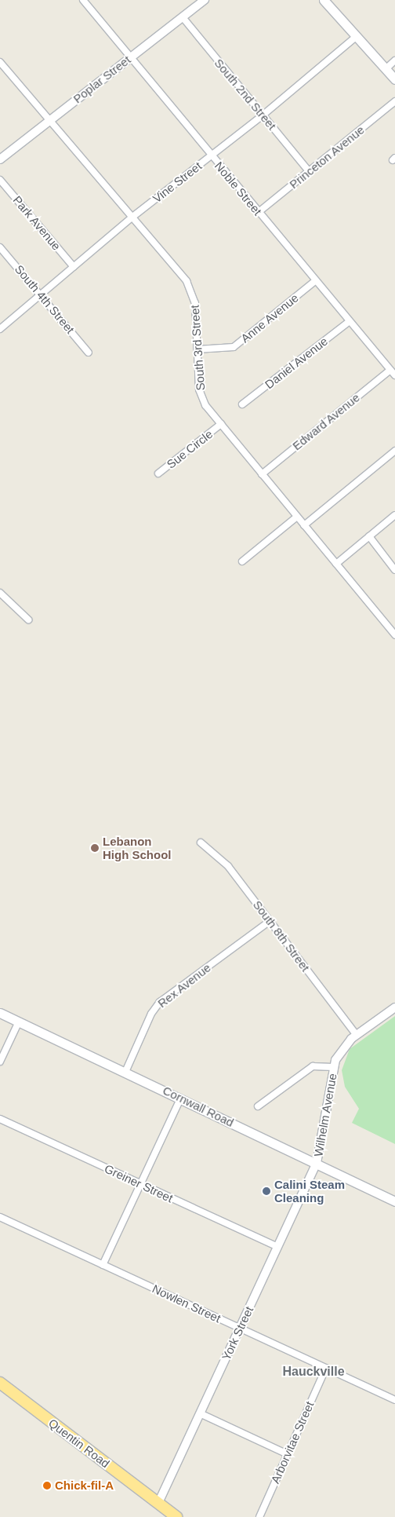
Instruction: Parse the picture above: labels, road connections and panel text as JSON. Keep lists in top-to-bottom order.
{
  "streets": {
    "highway": ["Quentin Road"],
    "main road": ["Cornwall Road"],
    "street": [
      "Poplar Street",
      "South 2nd Street",
      "Princeton Avenue",
      "Vine Street",
      "Noble Street",
      "Park Avenue",
      "South 4th Street",
      "Anne Avenue",
      "South 3rd Street",
      "Daniel Avenue",
      "Edward Avenue",
      "Sue Circle",
      "South 8th Street",
      "Rex Avenue",
      "Wilhelm Avenue",
      "Greiner Street",
      "Nowlen Street",
      "York Street",
      "Arborvitae Street"
    ]
  },
  "crossings": [
    ["Poplar Street", "South 2nd Street"],
    ["Poplar Street", "Noble Street"],
    ["Poplar Street", "South 3rd Street"],
    ["South 2nd Street", "Princeton Avenue"],
    ["South 2nd Street", "Vine Street"],
    ["Princeton Avenue", "Noble Street"],
    ["Vine Street", "Noble Street"],
    ["Vine Street", "Park Avenue"],
    ["Vine Street", "South 4th Street"],
    ["Vine Street", "South 3rd Street"],
    ["Noble Street", "Anne Avenue"],
    ["Noble Street", "Daniel Avenue"],
    ["Noble Street", "Edward Avenue"],
    ["Anne Avenue", "South 3rd Street"],
    ["South 3rd Street", "Edward Avenue"],
    ["South 3rd Street", "Sue Circle"],
    ["South 8th Street", "Rex Avenue"],
    ["South 8th Street", "Wilhelm Avenue"],
    ["Rex Avenue", "Cornwall Road"],
    ["Cornwall Road", "Wilhelm Avenue"],
    ["Cornwall Road", "York Street"],
    ["Wilhelm Avenue", "York Street"],
    ["Greiner Street", "York Street"],
    ["Nowlen Street", "York Street"],
    ["Nowlen Street", "Arborvitae Street"],
    ["York Street", "Quentin Road"]
  ],
  "districts": ["Hauckville"],
  "places": ["Lebanon High School", "Calini Steam Cleaning", "Chick-fil-A"]
}
